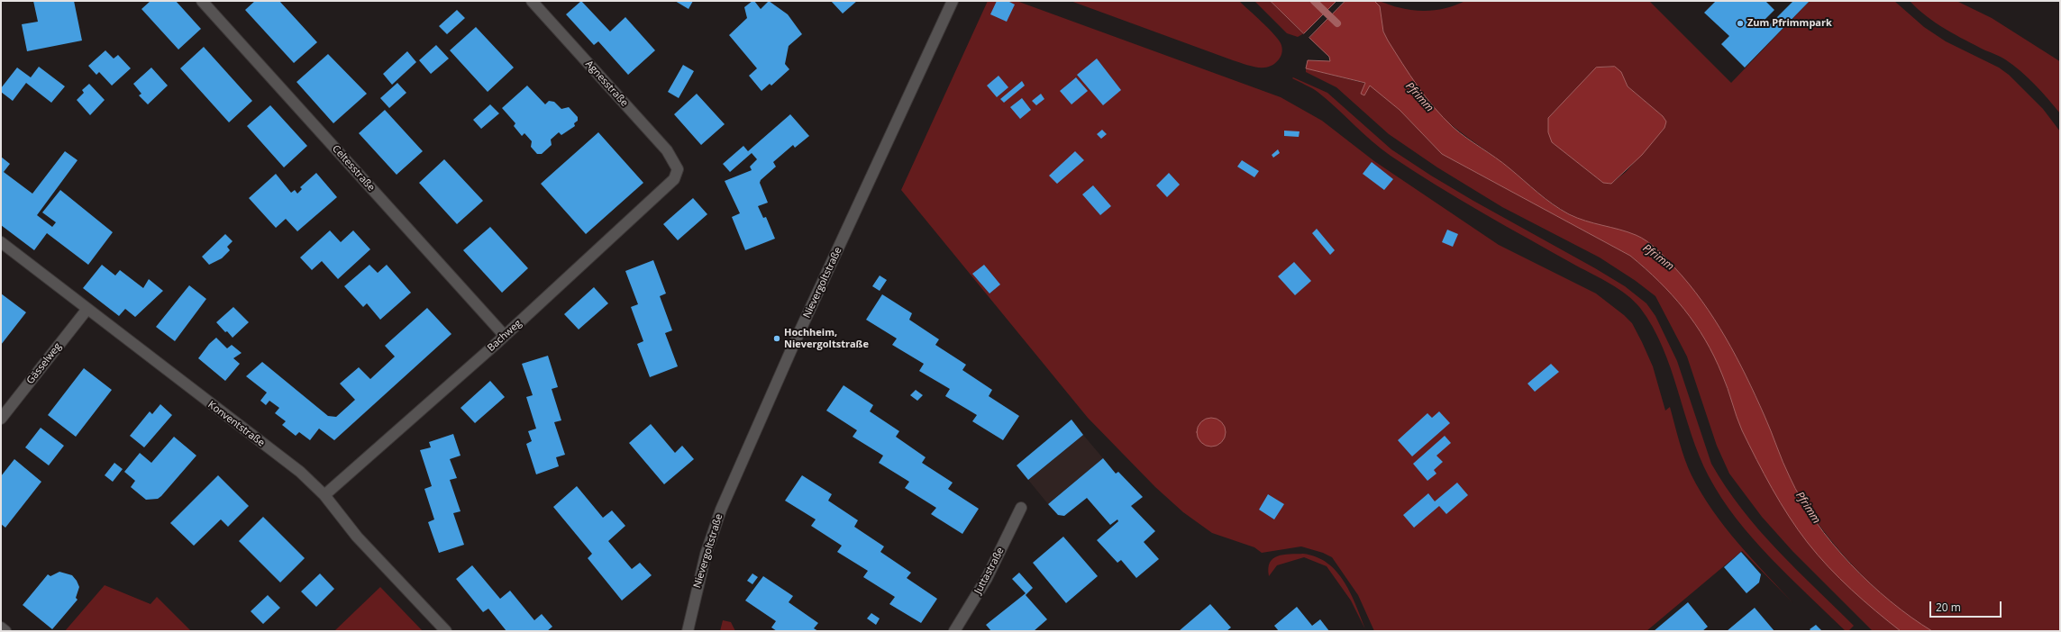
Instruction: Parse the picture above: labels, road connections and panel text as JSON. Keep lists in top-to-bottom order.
{
  "streets": {
    "street": [
      "Agnesstraße",
      "Celtesstraße",
      "Nievergoltstraße",
      "Bachweg",
      "Gässelweg",
      "Konventstraße",
      "Juttastraße"
    ]
  },
  "crossings": [
    ["Agnesstraße", "Bachweg"],
    ["Celtesstraße", "Bachweg"],
    ["Bachweg", "Konventstraße"],
    ["Gässelweg", "Konventstraße"]
  ],
  "water": ["Pfrimm"],
  "places": ["Zum Pfrimmpark", "Hochheim, Nievergoltstraße"],
  "scale_bar": "20 m"
}
